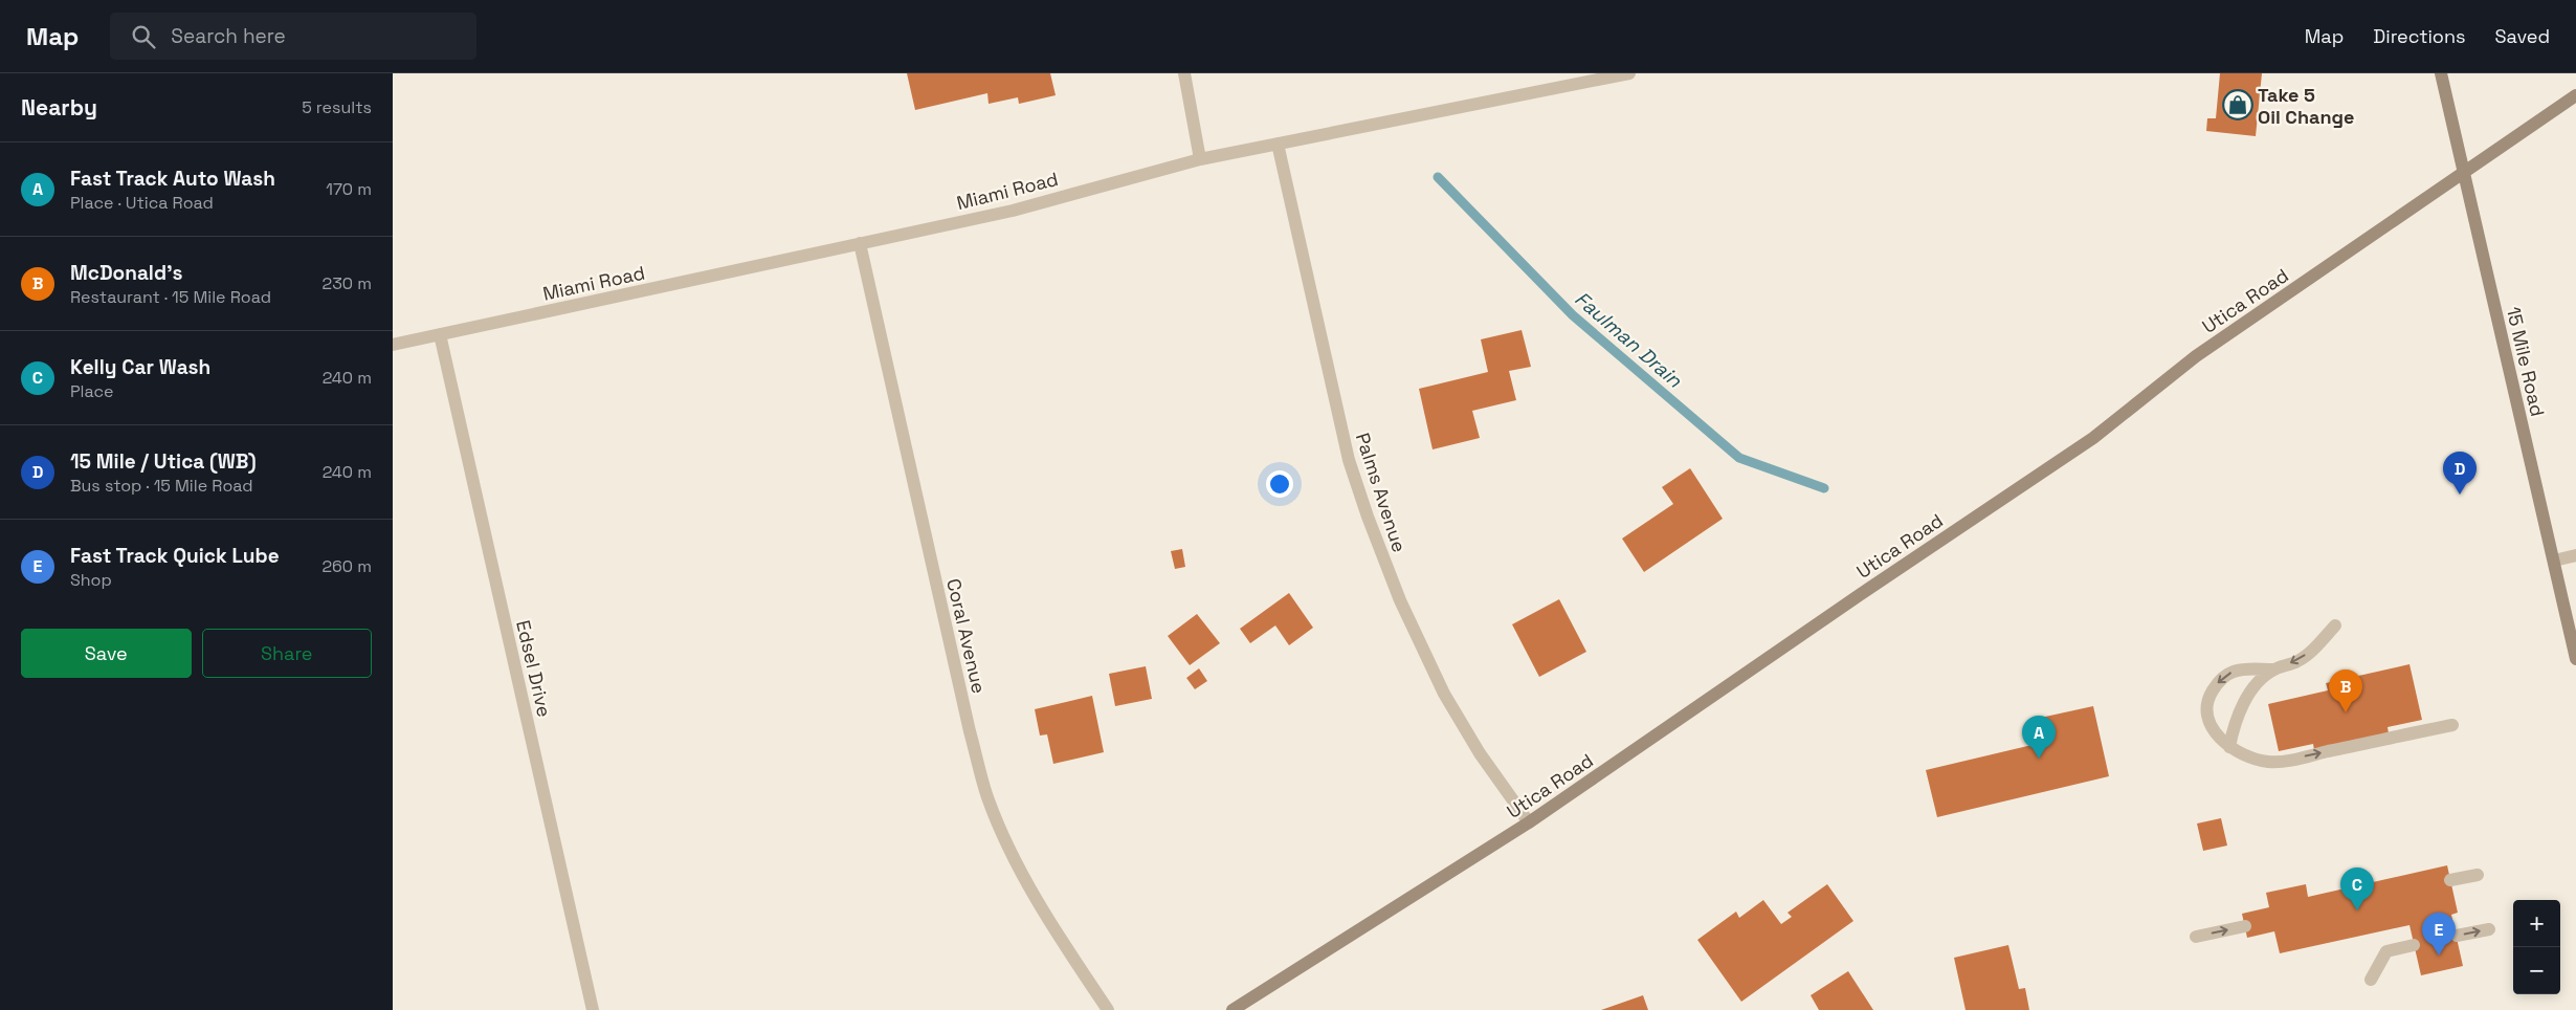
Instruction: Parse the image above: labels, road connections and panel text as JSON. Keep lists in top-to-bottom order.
{
  "streets": {
    "main road": ["Utica Road", "15 Mile Road"],
    "street": [
      "Miami Road",
      "Palms Avenue",
      "Coral Avenue",
      "Edsel Drive"
    ]
  },
  "crossings": [
    ["Miami Road", "Palms Avenue"],
    ["Miami Road", "Coral Avenue"],
    ["Miami Road", "Edsel Drive"],
    ["Utica Road", "15 Mile Road"],
    ["Utica Road", "Palms Avenue"]
  ],
  "water": ["Faulman Drain"],
  "places": {
    "shop": ["Take 5 Oil Change"]
  },
  "page": {
    "header": "Map",
    "search": "Search here",
    "nav": ["Map", "Directions", "Saved"],
    "heading": ["Nearby", "5 results"],
    "list": [
      {
        "mark": "A",
        "name": "Fast Track Auto Wash",
        "note": "Place · Utica Road",
        "value": "170 m"
      },
      {
        "mark": "B",
        "name": "McDonald's",
        "note": "Restaurant · 15 Mile Road",
        "value": "230 m"
      },
      {
        "mark": "C",
        "name": "Kelly Car Wash",
        "note": "Place",
        "value": "240 m"
      },
      {
        "mark": "D",
        "name": "15 Mile / Utica (WB)",
        "note": "Bus stop · 15 Mile Road",
        "value": "240 m"
      },
      {
        "mark": "E",
        "name": "Fast Track Quick Lube",
        "note": "Shop",
        "value": "260 m"
      }
    ],
    "pins": [
      "D",
      "B",
      "A",
      "C",
      "E"
    ],
    "buttons": ["Save", "Share"],
    "map_buttons": ["+", "−"]
  }
}
